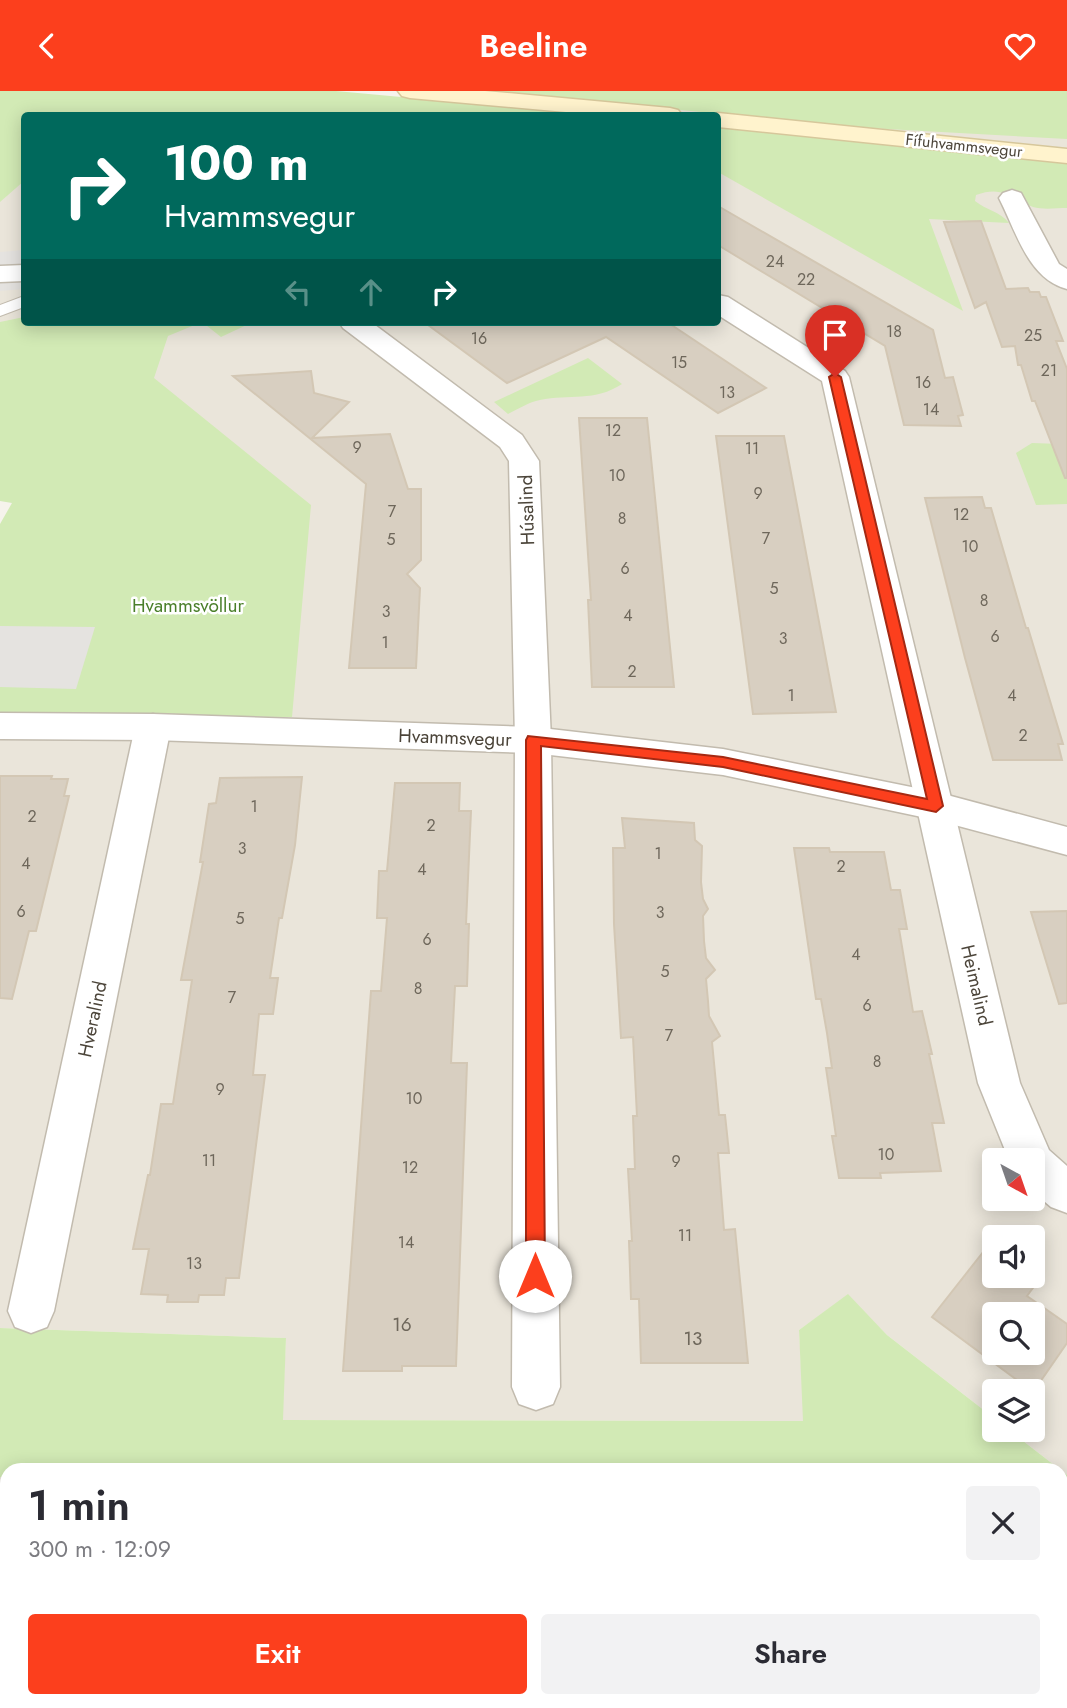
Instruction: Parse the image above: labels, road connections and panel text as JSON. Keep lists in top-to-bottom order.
{
  "streets": {
    "main road": ["Fífuhvammsvegur"],
    "street": [
      "Húsalind",
      "Hvammsvegur",
      "Heimalind",
      "Hveralind"
    ]
  },
  "crossings": [
    ["Húsalind", "Hvammsvegur"],
    ["Hvammsvegur", "Heimalind"],
    ["Hvammsvegur", "Hveralind"]
  ],
  "parks": ["Hvammsvöllur"],
  "house_numbers": [
    "24",
    "22",
    "18",
    "25",
    "16",
    "15",
    "21",
    "16",
    "13",
    "14",
    "12",
    "9",
    "11",
    "10",
    "9",
    "7",
    "12",
    "8",
    "7",
    "5",
    "10",
    "6",
    "5",
    "8",
    "3",
    "4",
    "6",
    "3",
    "1",
    "2",
    "1",
    "4",
    "2",
    "1",
    "2",
    "2",
    "3",
    "1",
    "4",
    "2",
    "4",
    "6",
    "3",
    "5",
    "6",
    "4",
    "5",
    "8",
    "7",
    "6",
    "7",
    "8",
    "9",
    "10",
    "10",
    "11",
    "9",
    "12",
    "11",
    "14",
    "13",
    "16",
    "13"
  ],
  "north": "bottom right",
  "page": {
    "header": "Beeline",
    "turn": ["100 m", "Hvammsvegur"],
    "heading": ["1 min", "300 m · 12:09"],
    "buttons": ["Exit", "Share"]
  }
}
